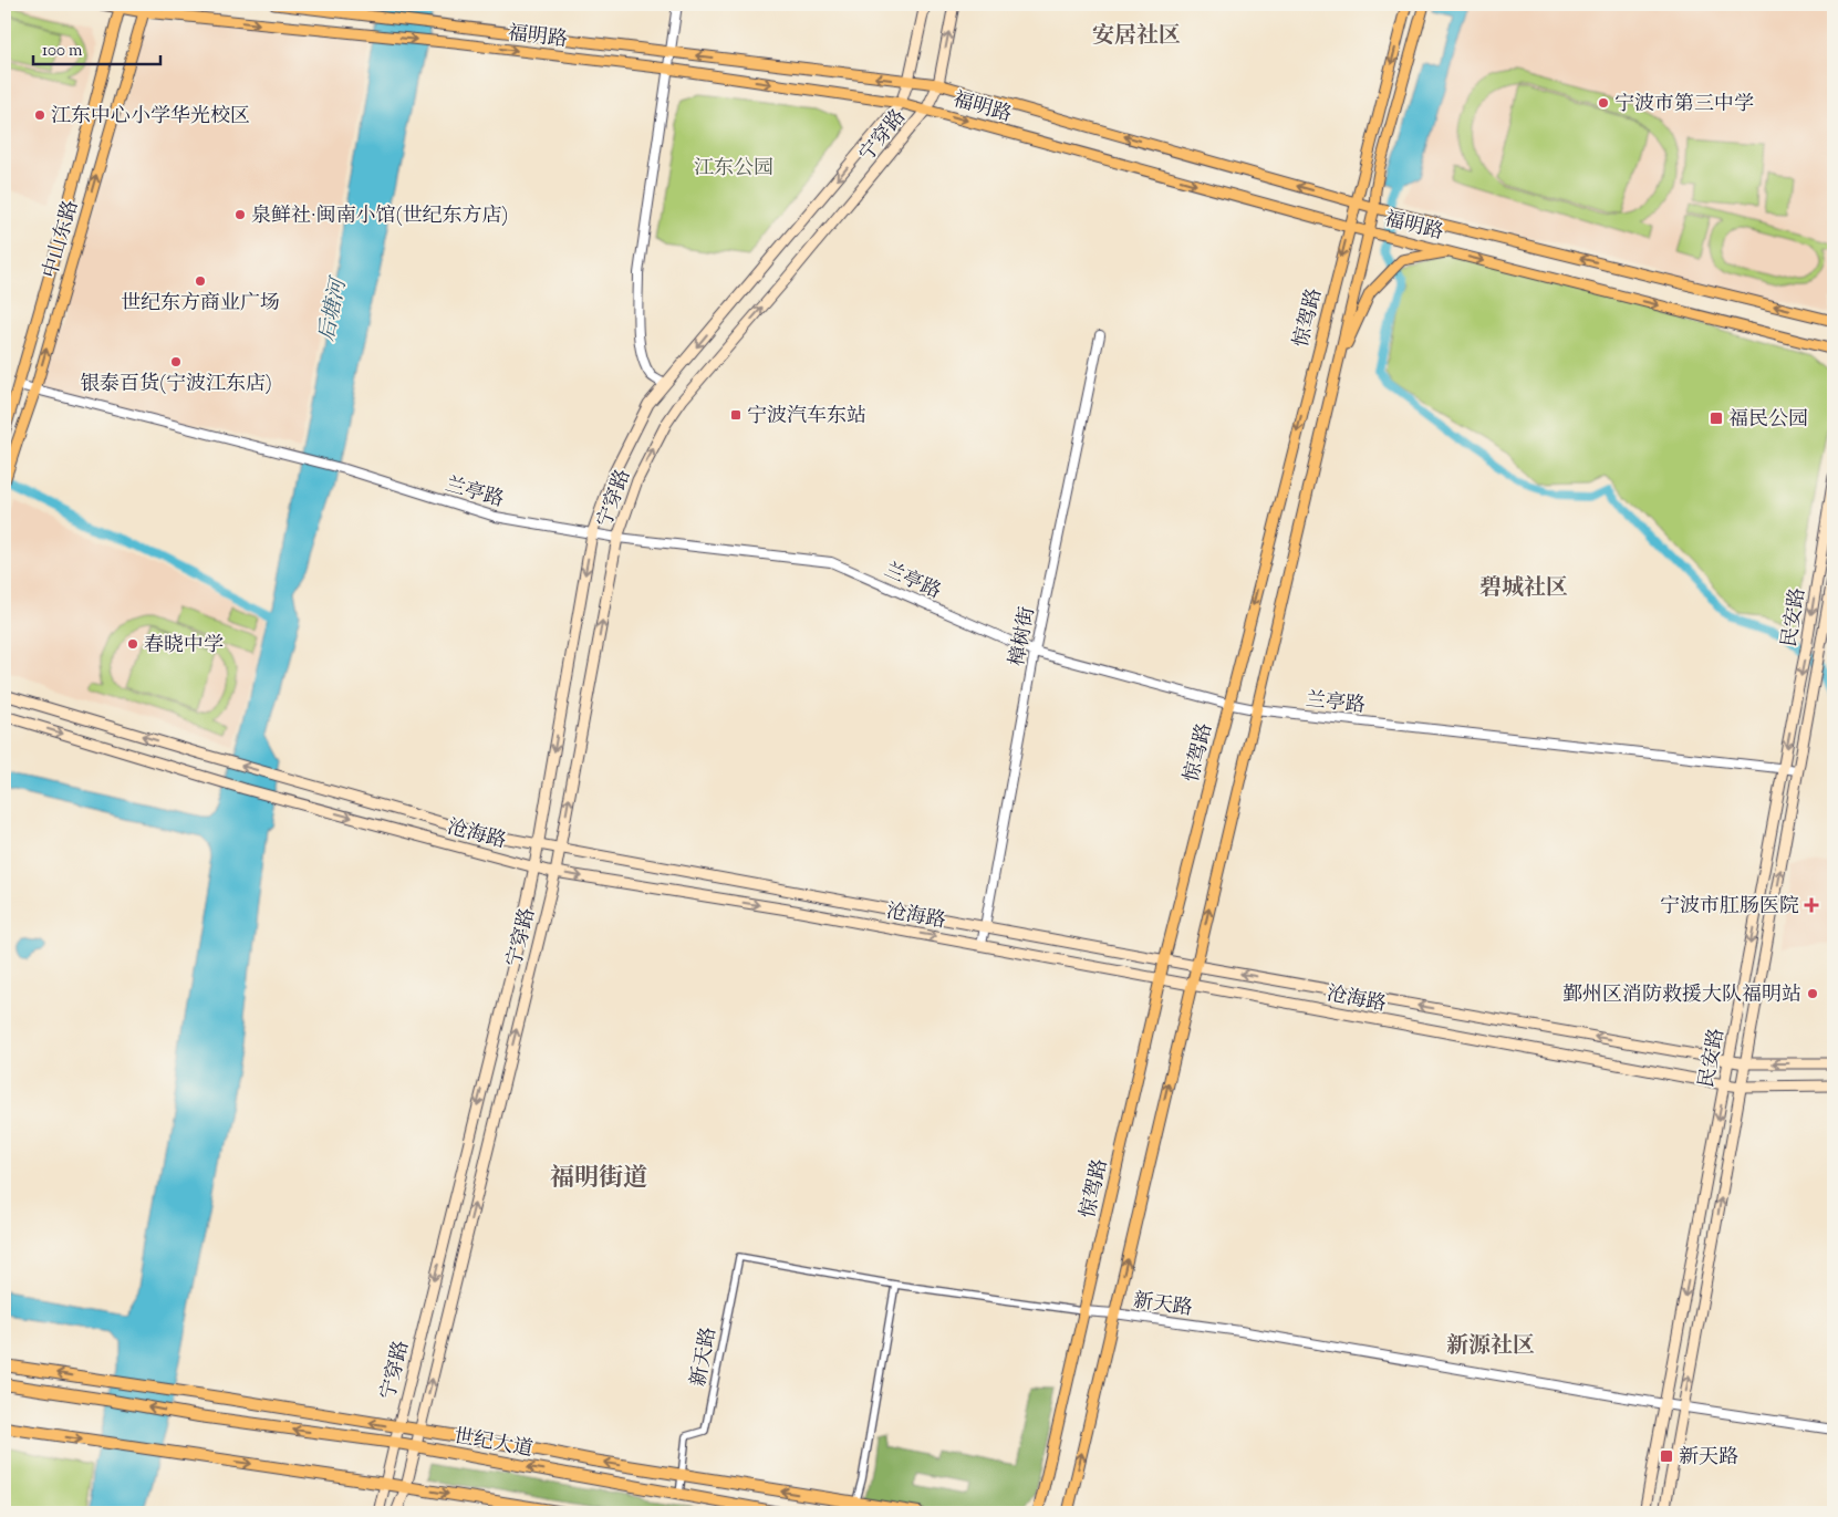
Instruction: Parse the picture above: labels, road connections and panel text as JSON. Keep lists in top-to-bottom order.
{
  "streets": {
    "highway": ["世纪大道"],
    "main road": [
      "福明路",
      "宁穿路",
      "中山东路",
      "惊驾路",
      "民安路",
      "沧海路"
    ],
    "street": ["兰亭路", "樟树街", "新天路"]
  },
  "crossings": [
    ["福明路", "宁穿路"],
    ["福明路", "中山东路"],
    ["福明路", "惊驾路"],
    ["宁穿路", "兰亭路"],
    ["宁穿路", "沧海路"],
    ["宁穿路", "世纪大道"],
    ["中山东路", "兰亭路"],
    ["惊驾路", "兰亭路"],
    ["惊驾路", "沧海路"],
    ["惊驾路", "新天路"],
    ["兰亭路", "民安路"],
    ["兰亭路", "樟树街"],
    ["民安路", "沧海路"],
    ["民安路", "新天路"],
    ["樟树街", "沧海路"],
    ["新天路", "世纪大道"]
  ],
  "districts": [
    "安居社区",
    "碧城社区",
    "福明街道",
    "新源社区"
  ],
  "water": ["后塘河"],
  "parks": ["江东公园"],
  "places": {
    "other": [
      "宁波市第三中学",
      "江东中心小学华光校区",
      "泉鲜社·闽南小馆(世纪东方店)",
      "世纪东方商业广场",
      "银泰百货(宁波江东店)",
      "春晓中学",
      "鄞州区消防救援大队福明站"
    ],
    "transit": ["宁波汽车东站", "福民公园", "新天路"],
    "health": ["宁波市肛肠医院"]
  },
  "scale_bar": "100 m"
}
